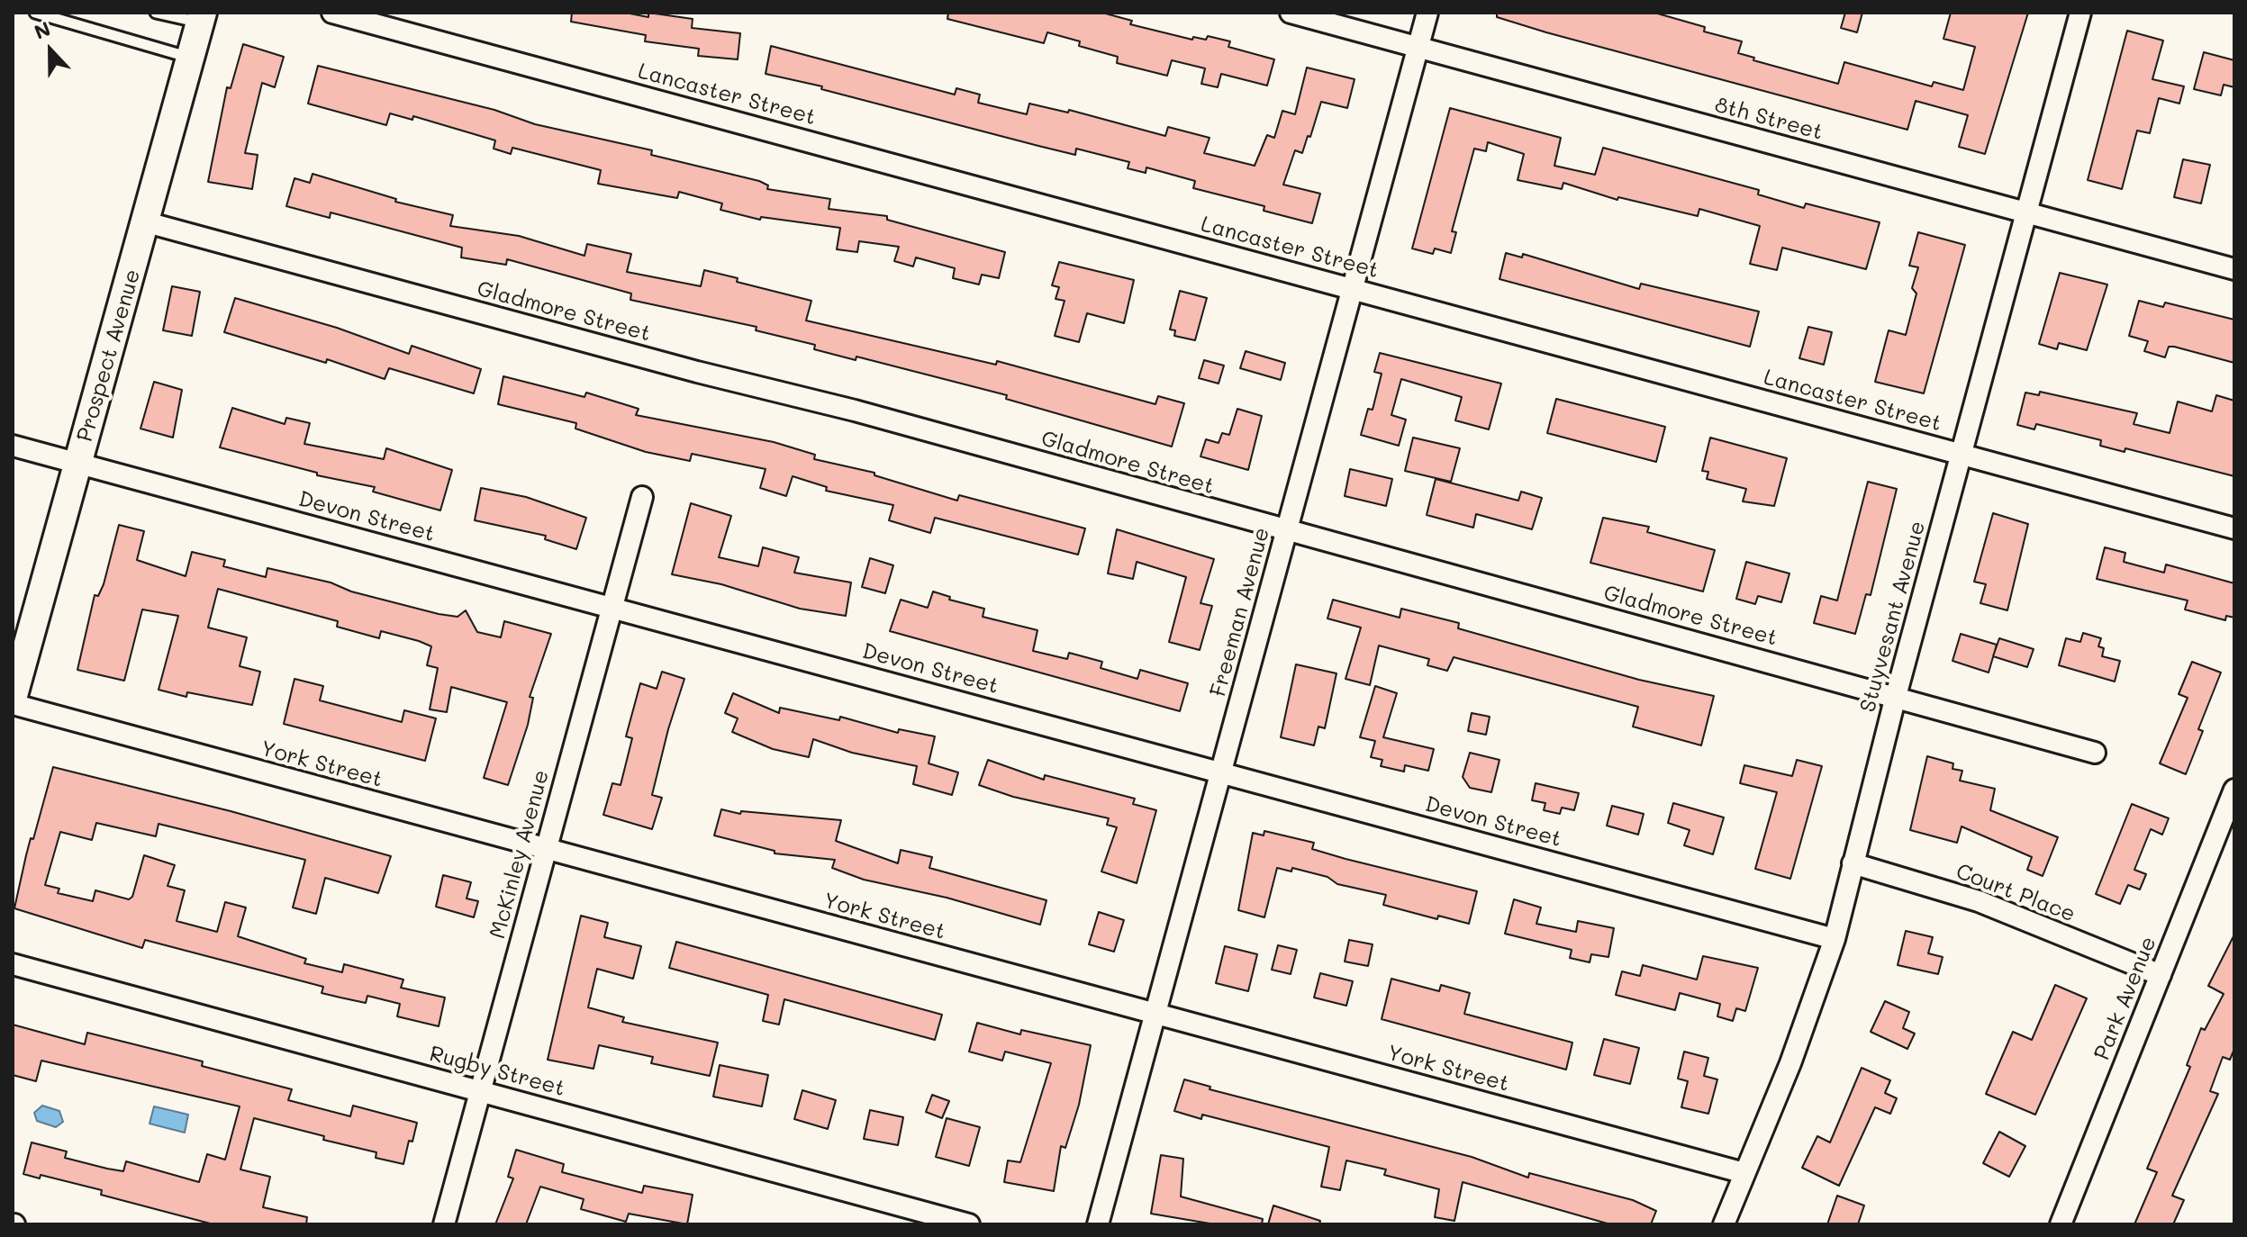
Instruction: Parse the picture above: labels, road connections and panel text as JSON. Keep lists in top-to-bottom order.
{
  "streets": {
    "street": [
      "Lancaster Street",
      "8th Street",
      "Gladmore Street",
      "Prospect Avenue",
      "Devon Street",
      "Freeman Avenue",
      "Stuyvesant Avenue",
      "York Street",
      "McKinley Avenue",
      "Court Place",
      "Park Avenue",
      "Rugby Street"
    ]
  },
  "crossings": [
    ["Lancaster Street", "Freeman Avenue"],
    ["Lancaster Street", "Stuyvesant Avenue"],
    ["8th Street", "Freeman Avenue"],
    ["8th Street", "Stuyvesant Avenue"],
    ["Gladmore Street", "Prospect Avenue"],
    ["Gladmore Street", "Freeman Avenue"],
    ["Gladmore Street", "Stuyvesant Avenue"],
    ["Prospect Avenue", "Devon Street"],
    ["Devon Street", "Freeman Avenue"],
    ["Devon Street", "Stuyvesant Avenue"],
    ["Devon Street", "McKinley Avenue"],
    ["Freeman Avenue", "York Street"],
    ["Stuyvesant Avenue", "York Street"],
    ["Stuyvesant Avenue", "Court Place"],
    ["York Street", "McKinley Avenue"],
    ["McKinley Avenue", "Rugby Street"],
    ["Court Place", "Park Avenue"]
  ],
  "north": "top"
}
